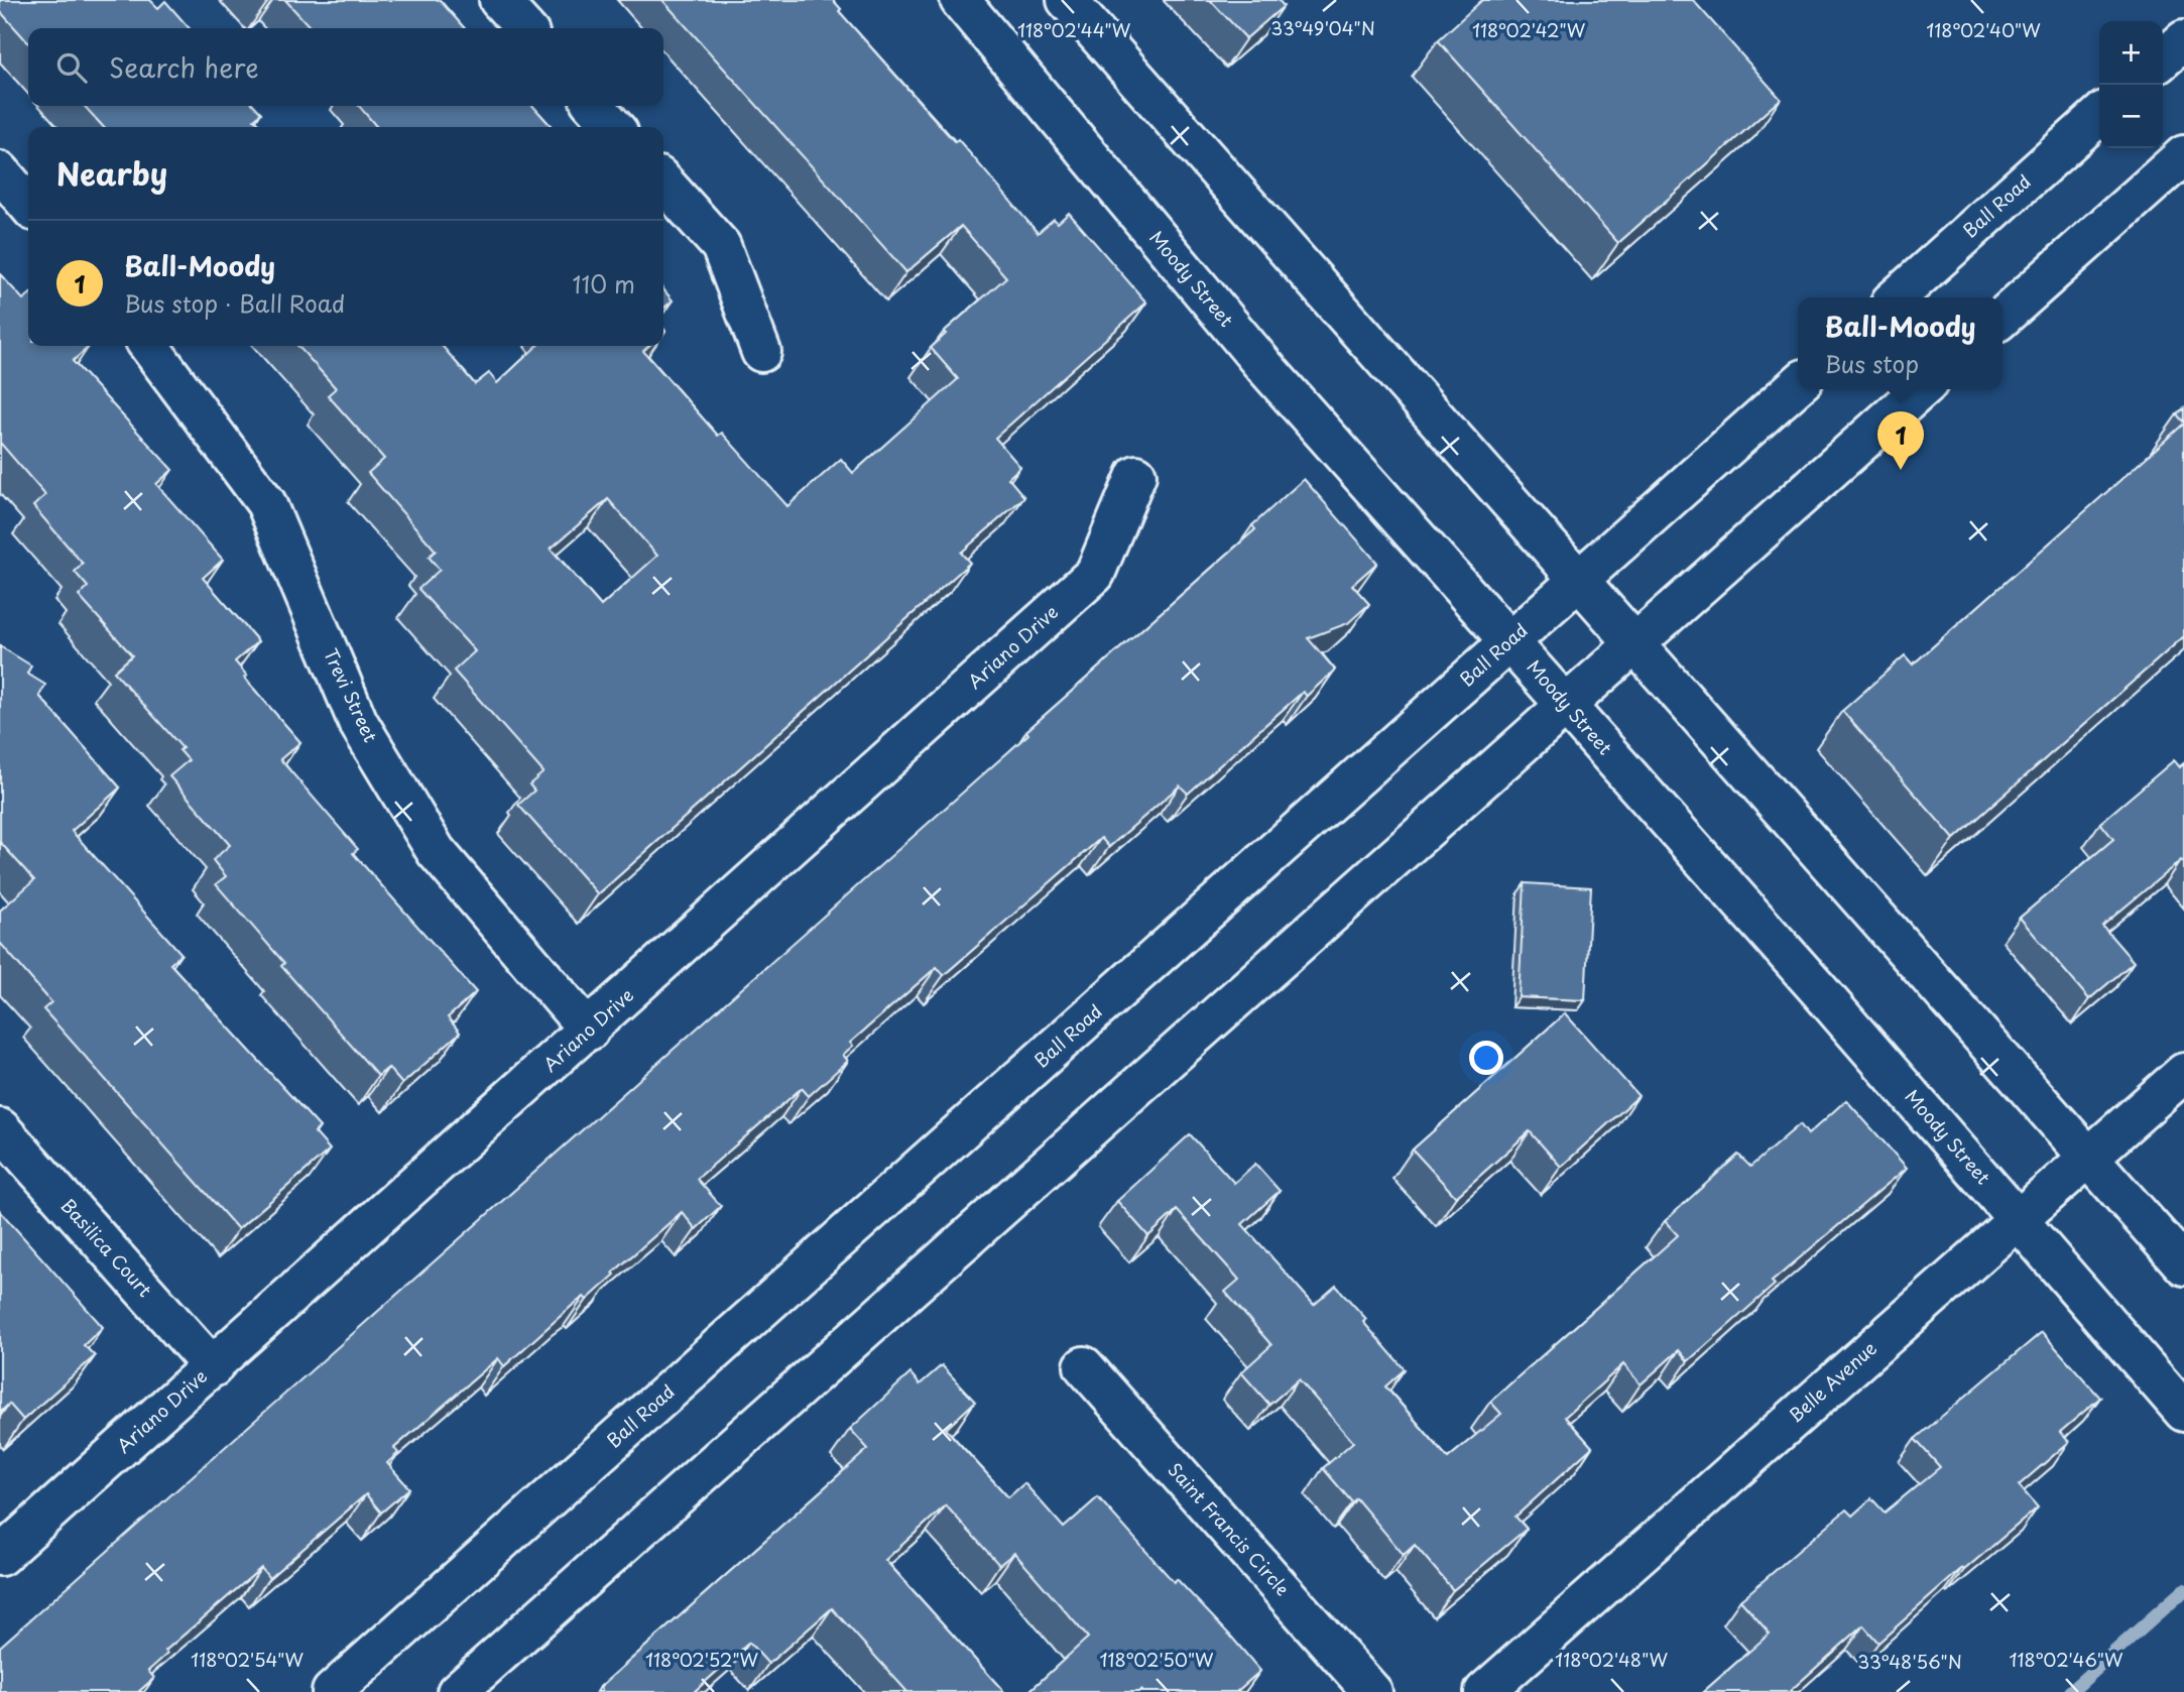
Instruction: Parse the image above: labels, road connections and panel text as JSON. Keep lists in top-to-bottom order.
{
  "streets": {
    "main road": [
      "Ball Road",
      "Moody Street",
      "Ariano Drive",
      "Trevi Street",
      "Basilica Court",
      "Belle Avenue",
      "Saint Francis Circle"
    ]
  },
  "crossings": [
    ["Ball Road", "Moody Street"],
    ["Moody Street", "Belle Avenue"],
    ["Ariano Drive", "Trevi Street"],
    ["Ariano Drive", "Basilica Court"]
  ],
  "page": {
    "map_buttons": ["+", "−"],
    "search": "Search here",
    "heading": "Nearby",
    "list": [
      {
        "mark": "1",
        "name": "Ball-Moody",
        "note": "Bus stop · Ball Road",
        "value": "110 m"
      }
    ],
    "popup": ["Ball-Moody", "Bus stop"],
    "pins": "1"
  },
  "coordinates": [
    "33°49'04\"N",
    "118°02'44\"W",
    "118°02'42\"W",
    "118°02'40\"W",
    "118°02'54\"W",
    "118°02'52\"W",
    "118°02'50\"W",
    "118°02'48\"W",
    "118°02'46\"W",
    "33°48'56\"N"
  ]
}
